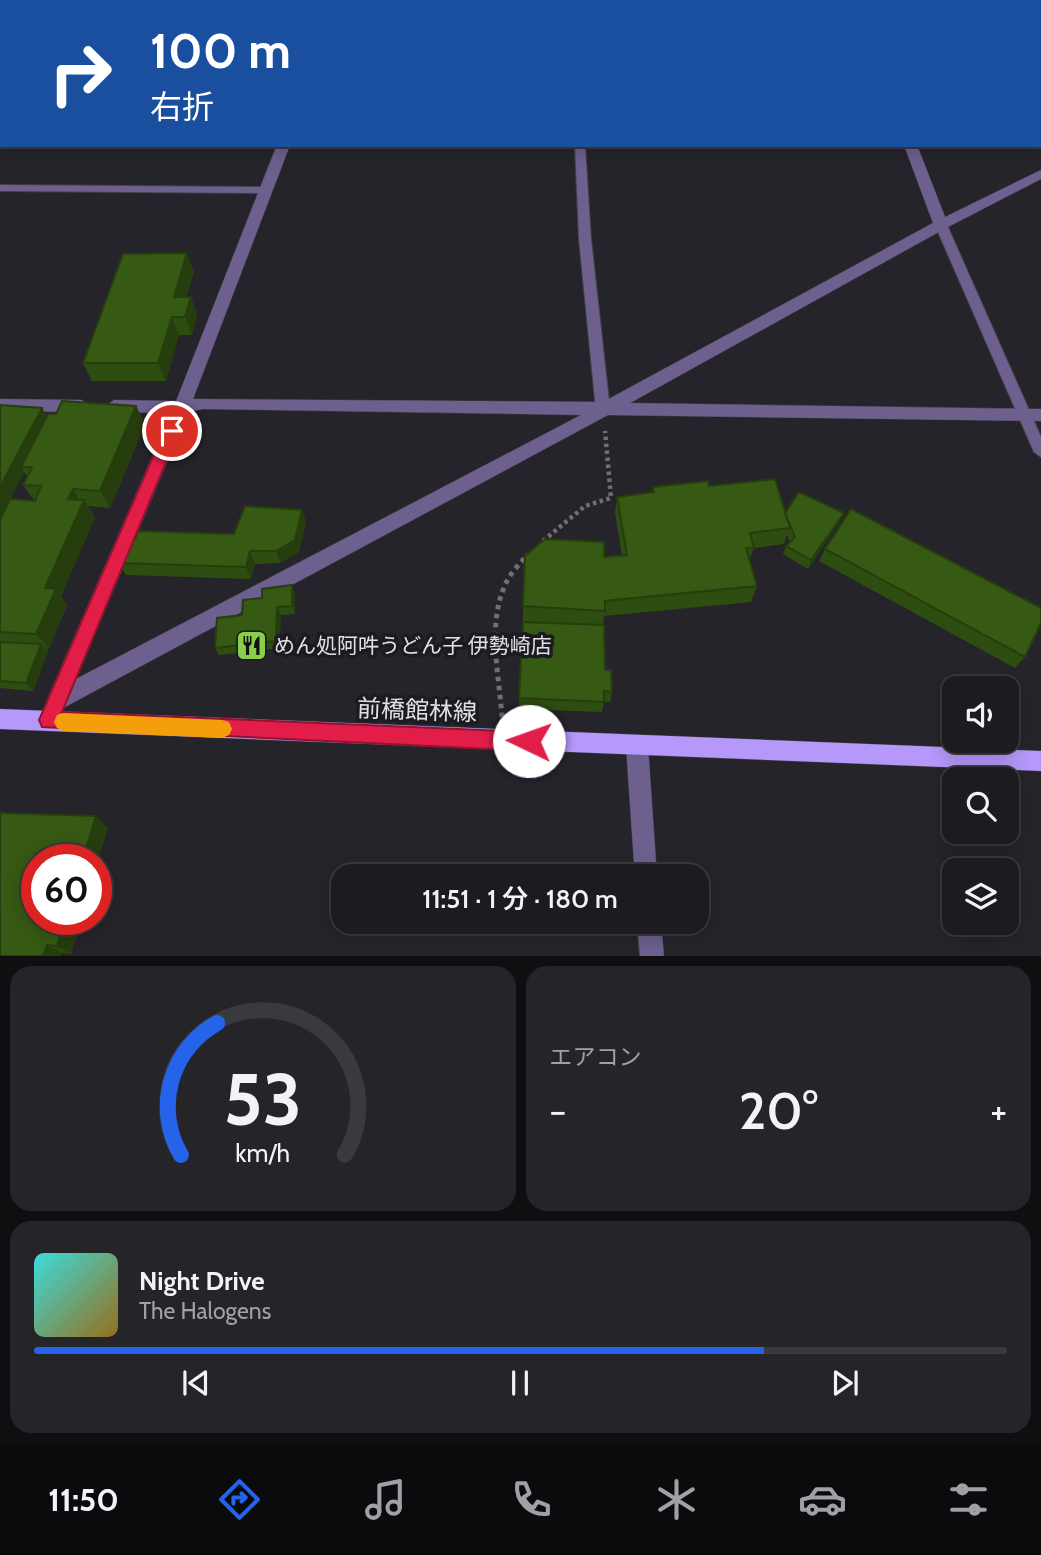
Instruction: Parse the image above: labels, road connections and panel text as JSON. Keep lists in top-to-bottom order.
{
  "streets": {
    "main road": ["前橋館林線"]
  },
  "places": {
    "restaurant": ["めん処阿吽うどん子 伊勢崎店"]
  },
  "page": {
    "turn": ["100 m", "右折"],
    "limit": "60",
    "trip": "11:51 · 1 分 · 180 m",
    "tile": "エアコン",
    "heat": ["−", "20°", "+"],
    "song": ["Night Drive", "The Halogens"],
    "tabs": "11:50",
    "gauge": ["53", "km/h"]
  }
}
